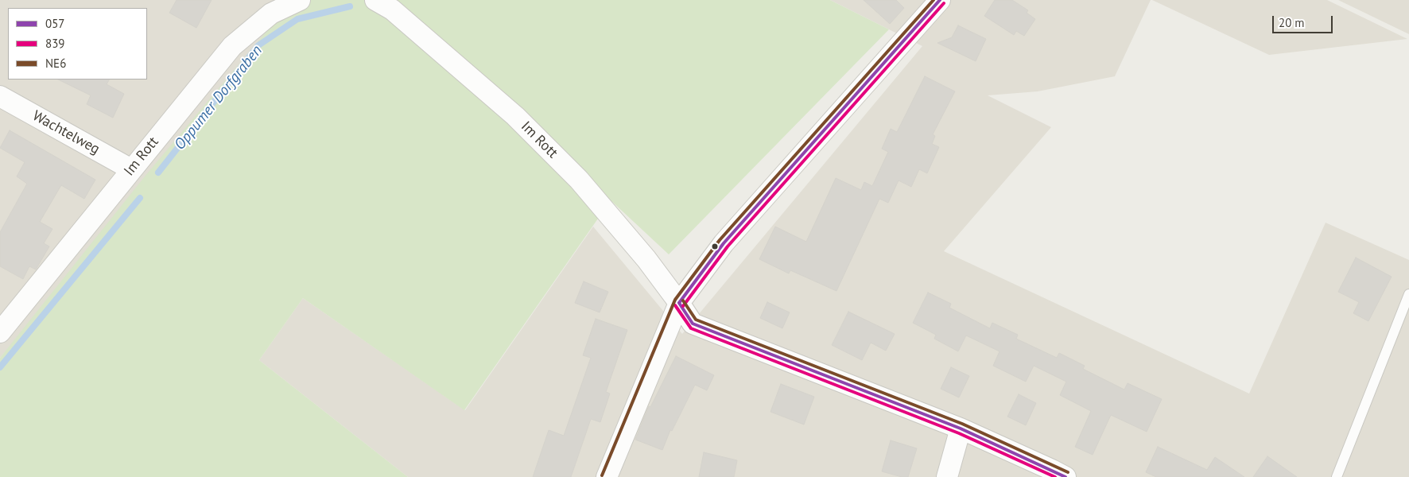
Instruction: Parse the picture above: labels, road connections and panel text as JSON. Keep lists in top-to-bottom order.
{
  "streets": {
    "street": ["Wachtelweg", "Im Rott"]
  },
  "crossings": [
    ["Wachtelweg", "Im Rott"]
  ],
  "water": ["Oppumer Dorfgraben"],
  "lines": ["transit line 057", "transit line NE6", "transit line 839"],
  "legend": ["057", "839", "NE6"],
  "scale_bar": "20 m"
}
